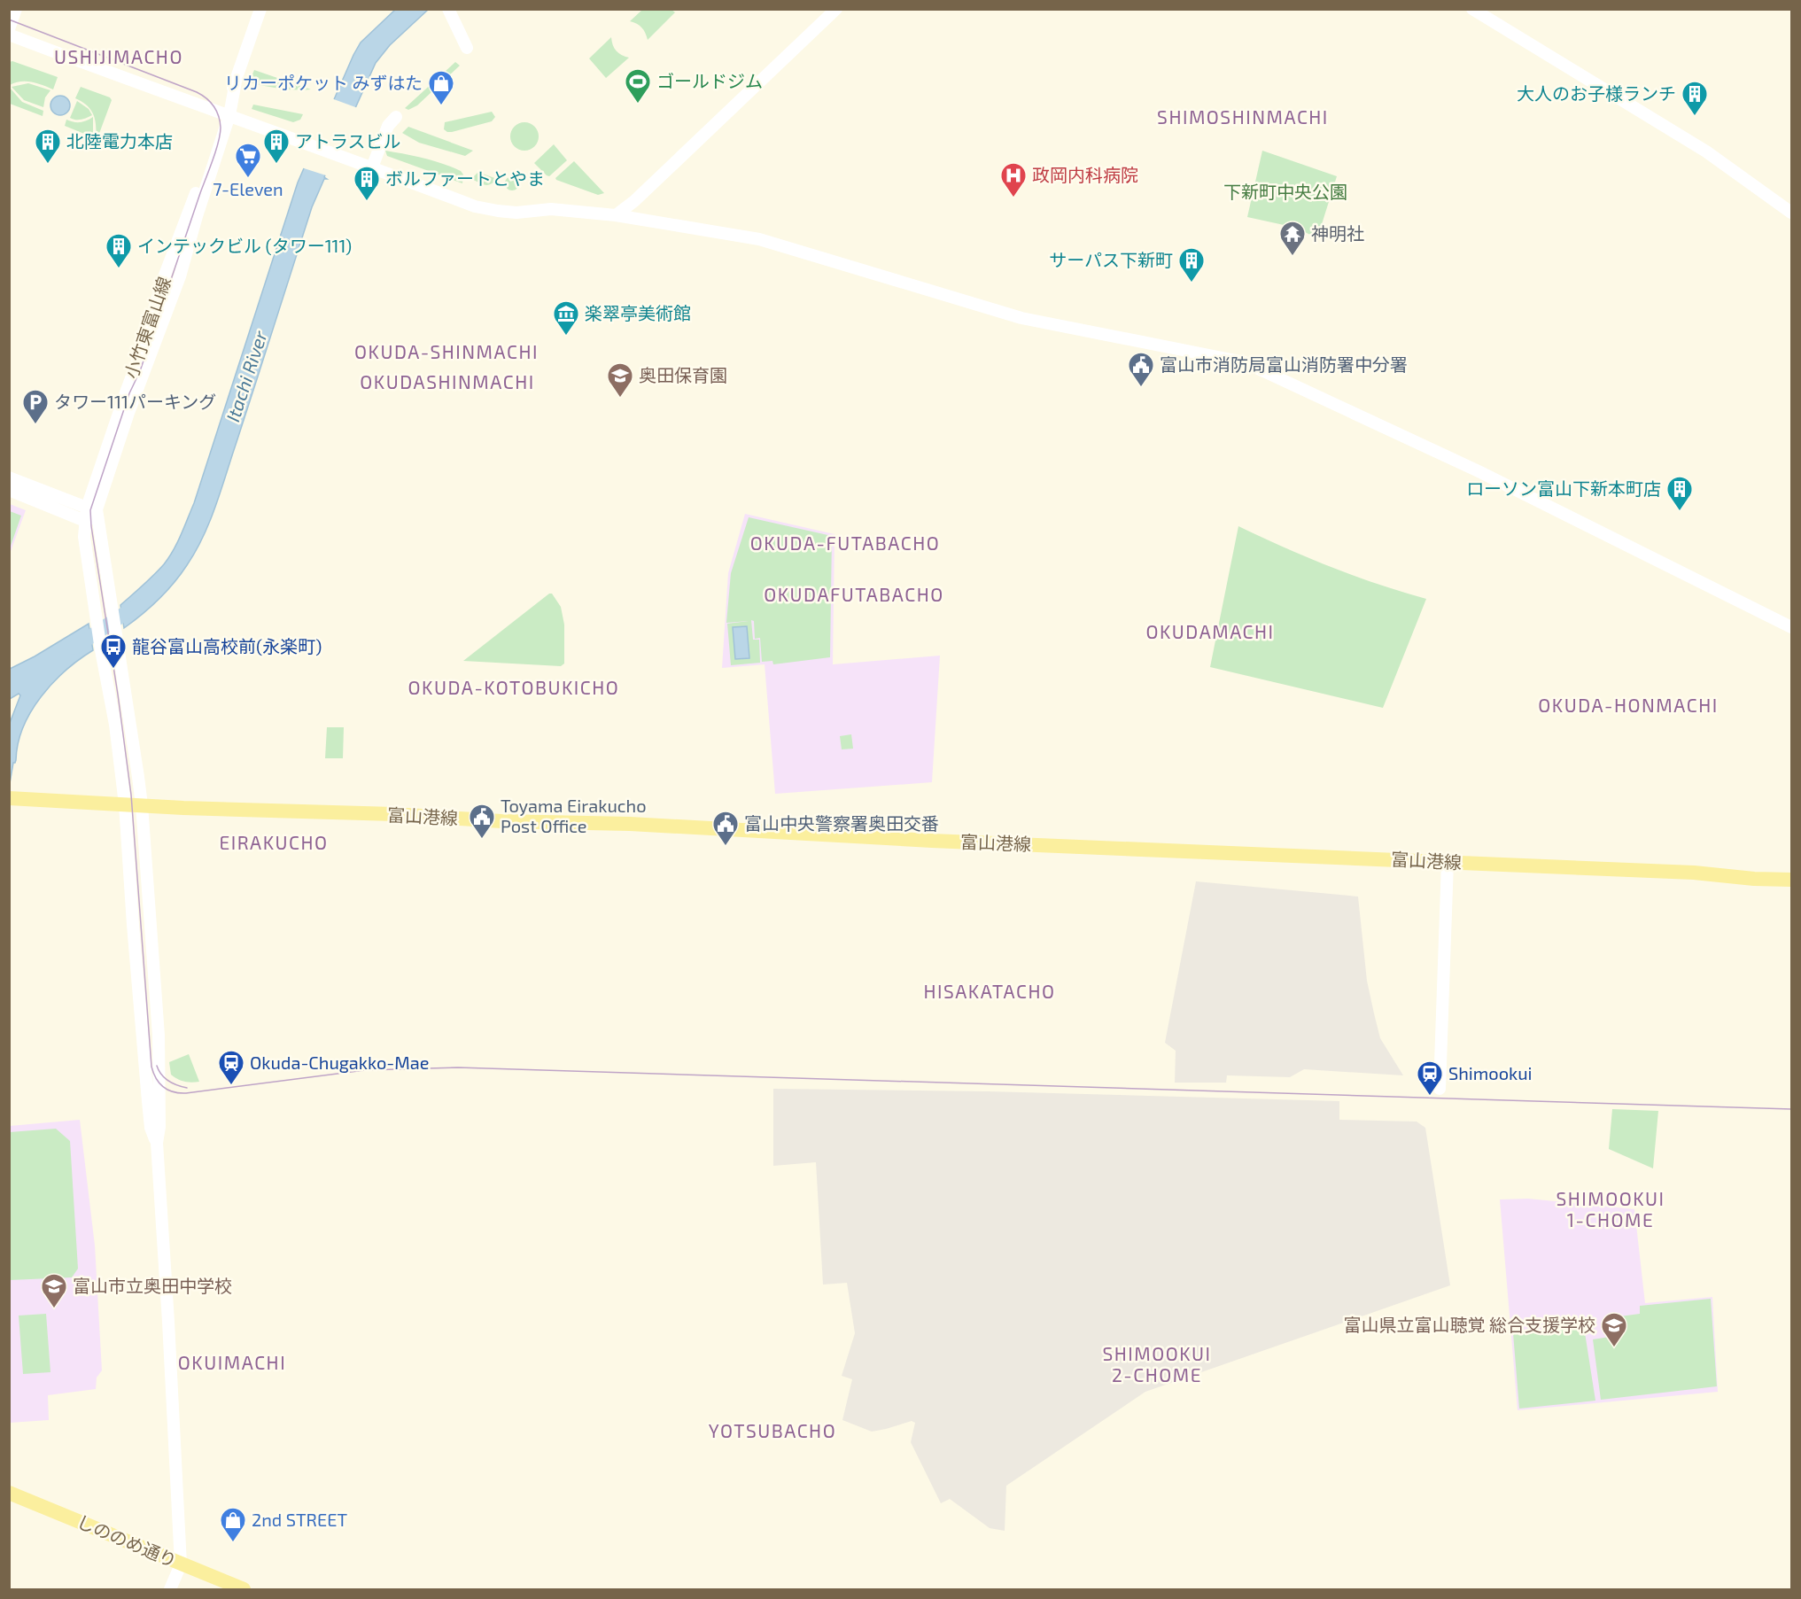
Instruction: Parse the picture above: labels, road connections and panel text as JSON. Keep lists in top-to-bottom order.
{
  "streets": {
    "main road": ["富山港線", "しののめ通り"],
    "street": ["小竹東富山線"]
  },
  "crossings": [
    ["小竹東富山線", "富山港線"]
  ],
  "districts": [
    "USHIJIMACHO",
    "SHIMOSHINMACHI",
    "OKUDA-SHINMACHI",
    "OKUDASHINMACHI",
    "OKUDA-FUTABACHO",
    "OKUDAFUTABACHO",
    "OKUDAMACHI",
    "OKUDA-KOTOBUKICHO",
    "OKUDA-HONMACHI",
    "EIRAKUCHO",
    "HISAKATACHO",
    "SHIMOOKUI 1-CHOME",
    "SHIMOOKUI 2-CHOME",
    "OKUIMACHI",
    "YOTSUBACHO"
  ],
  "water": ["Itachi River"],
  "parks": ["下新町中央公園"],
  "places": {
    "sports": ["ゴールドジム"],
    "shop": ["リカーポケット みずはた", "2nd STREET"],
    "building": [
      "大人のお子様ランチ",
      "北陸電力本店",
      "アトラスビル",
      "ボルファートとやま",
      "インテックビル (タワー111)",
      "サーパス下新町",
      "ローソン富山下新本町店"
    ],
    "supermarket": ["7-Eleven"],
    "hospital": ["政岡内科病院"],
    "temple": ["神明社"],
    "museum": ["楽翠亭美術館"],
    "public building": ["富山市消防局富山消防署中分署", "Toyama Eirakucho Post Office", "富山中央警察署奥田交番"],
    "school or university": ["奥田保育園", "富山市立奥田中学校", "富山県立富山聴覚 総合支援学校"],
    "parking": ["タワー111パーキング"],
    "bus stop": ["龍谷富山高校前(永楽町)"],
    "station": ["Okuda-Chugakko-Mae", "Shimookui"]
  }
}
